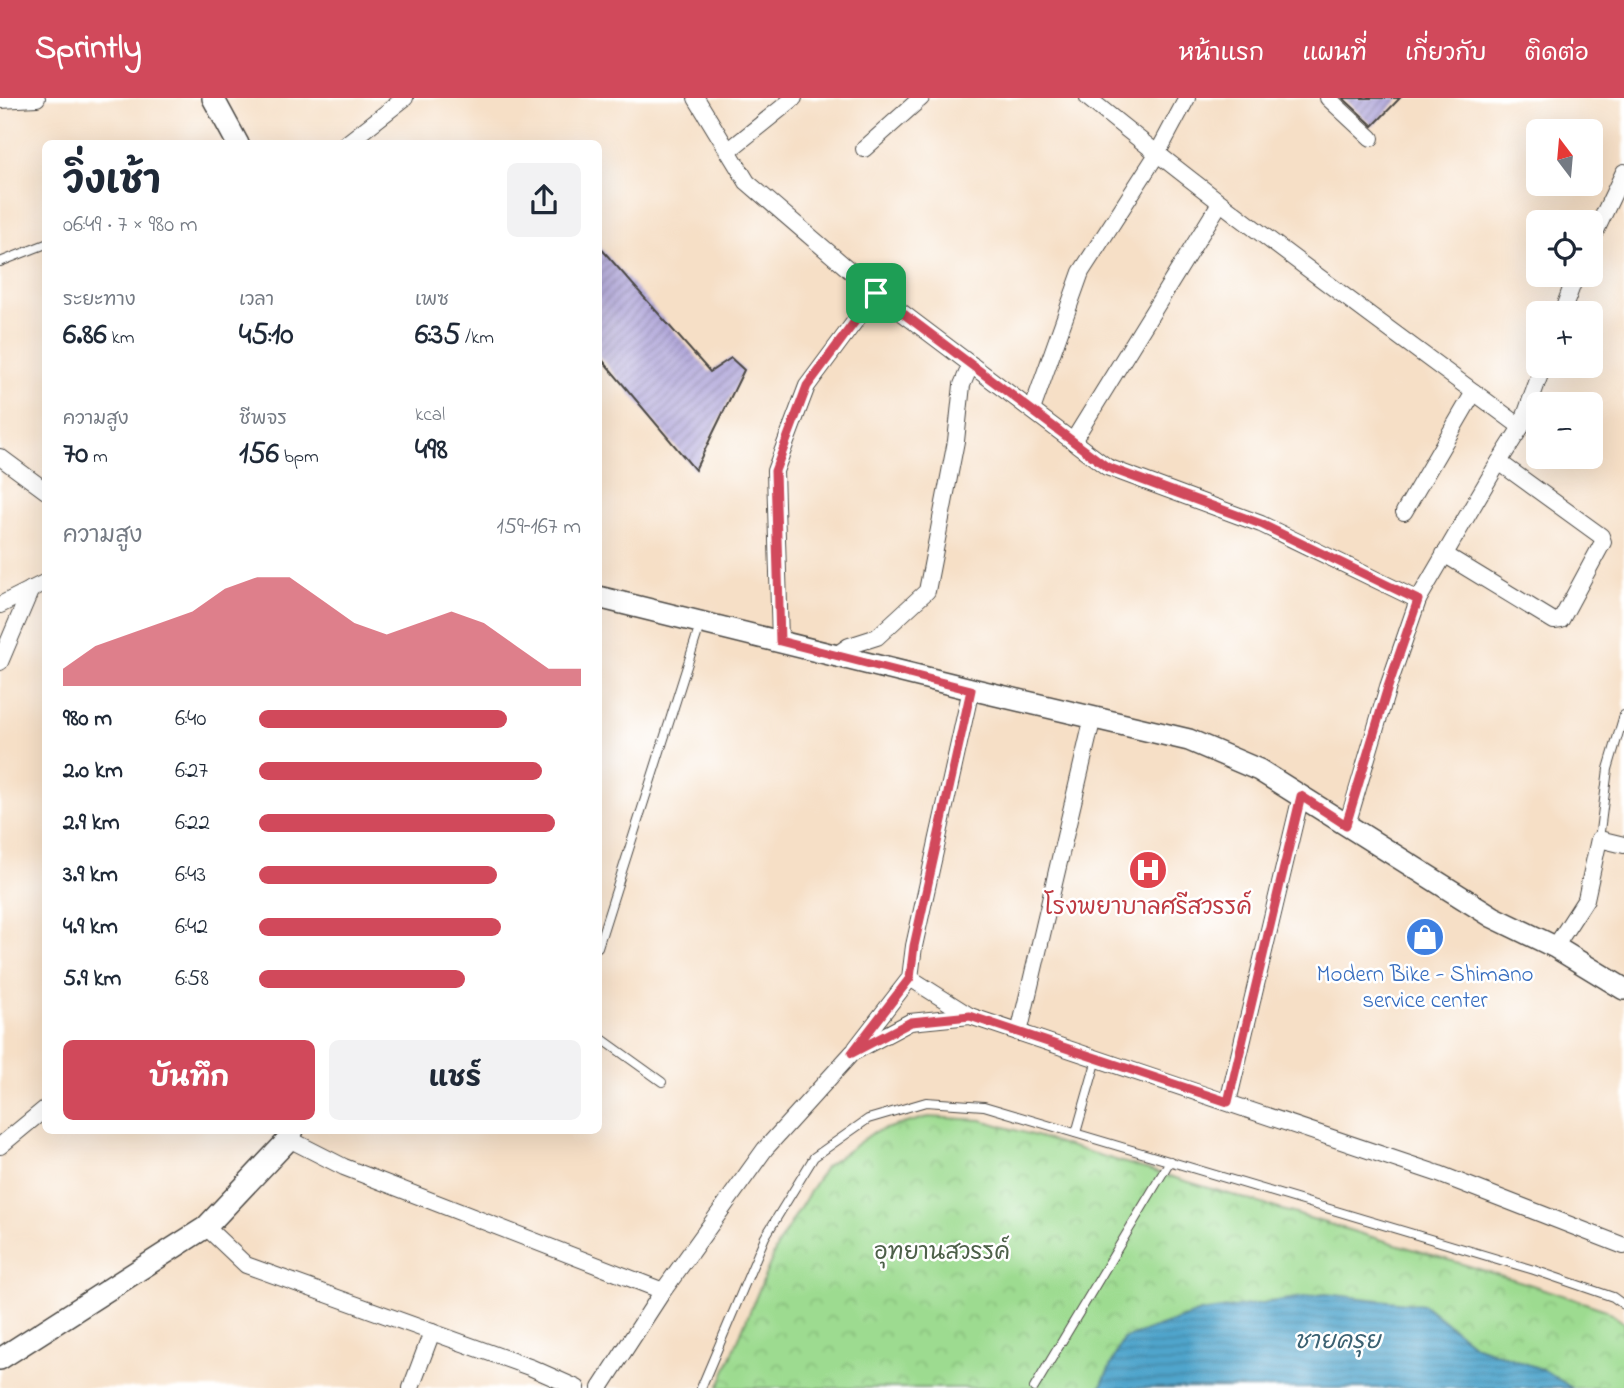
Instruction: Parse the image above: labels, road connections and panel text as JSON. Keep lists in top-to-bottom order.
{
  "water": ["ชายครุย"],
  "parks": ["อุทยานสวรรค์"],
  "places": {
    "hospital": ["โรงพยาบาลศรีสวรรค์"],
    "shop": ["Modern Bike - Shimano service center"]
  },
  "north": "top",
  "page": {
    "header": "Sprintly",
    "nav": [
      "หน้าแรก",
      "แผนที่",
      "เกี่ยวกับ",
      "ติดต่อ"
    ],
    "map_buttons": ["+", "−"],
    "heading": ["วิ่งเช้า", "06:49 · 7 × 980 m"],
    "stats": [
      ["ระยะทาง", "6.86 km"],
      ["เวลา", "45:10"],
      ["เพซ", "6:35 /km"],
      ["ความสูง", "70 m"],
      ["ชีพจร", "156 bpm"],
      ["kcal", "498"]
    ],
    "chart": ["ความสูง", "159–167 m"],
    "list": [
      {
        "name": "980 m",
        "note": "6:40"
      },
      {
        "name": "2.0 km",
        "note": "6:27"
      },
      {
        "name": "2.9 km",
        "note": "6:22"
      },
      {
        "name": "3.9 km",
        "note": "6:43"
      },
      {
        "name": "4.9 km",
        "note": "6:42"
      },
      {
        "name": "5.9 km",
        "note": "6:58"
      }
    ],
    "buttons": ["บันทึก", "แชร์"]
  }
}
